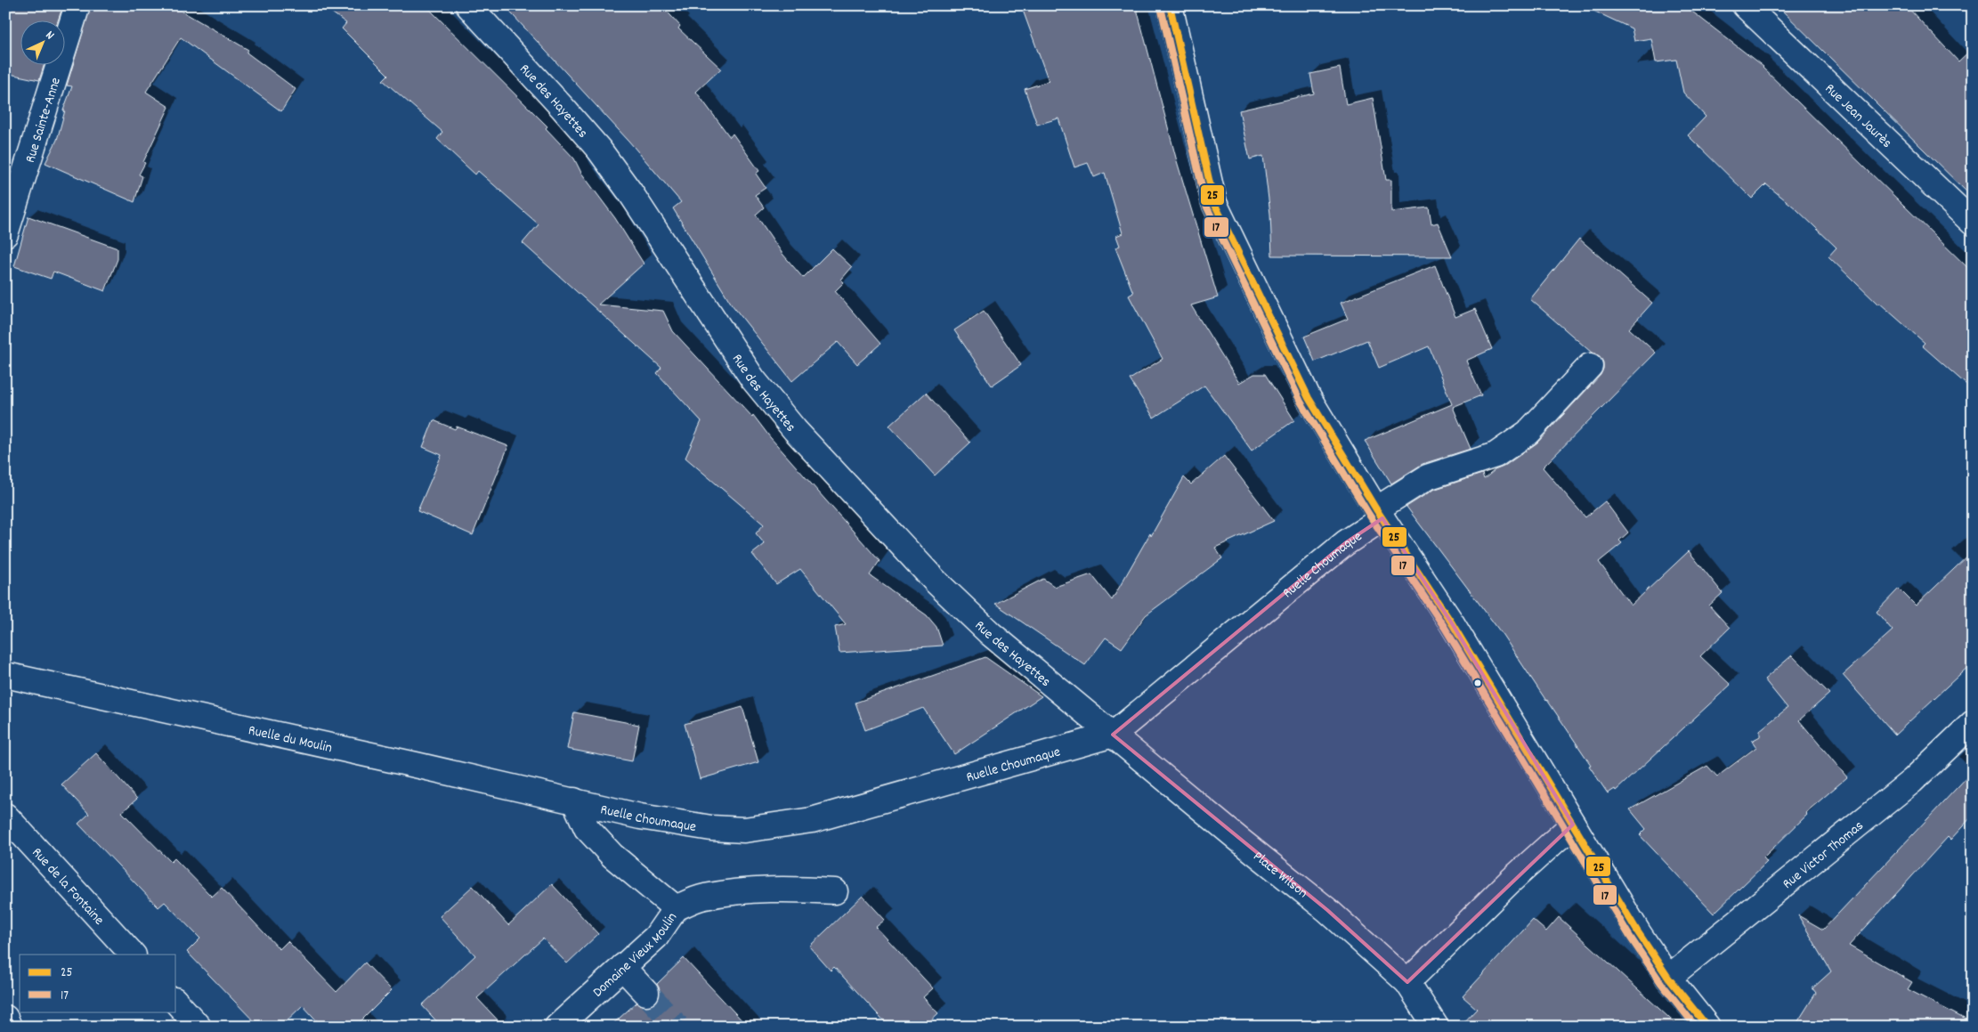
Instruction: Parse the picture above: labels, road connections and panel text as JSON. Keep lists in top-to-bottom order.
{
  "streets": {
    "street": [
      "Rue des Hayettes",
      "Rue Jean Jaurès",
      "Rue Sainte-Anne",
      "Ruelle Choumaque",
      "Ruelle du Moulin",
      "Rue Victor Thomas",
      "Place Wilson",
      "Rue de la Fontaine",
      "Domaine Vieux Moulin"
    ]
  },
  "crossings": [
    ["Rue des Hayettes", "Ruelle Choumaque"],
    ["Rue des Hayettes", "Place Wilson"],
    ["Ruelle Choumaque", "Ruelle du Moulin"],
    ["Ruelle Choumaque", "Place Wilson"],
    ["Ruelle Choumaque", "Domaine Vieux Moulin"],
    ["Ruelle du Moulin", "Domaine Vieux Moulin"]
  ],
  "lines": ["transit line 25", "transit line 17"],
  "legend": ["25", "17"],
  "north": "top right"
}
